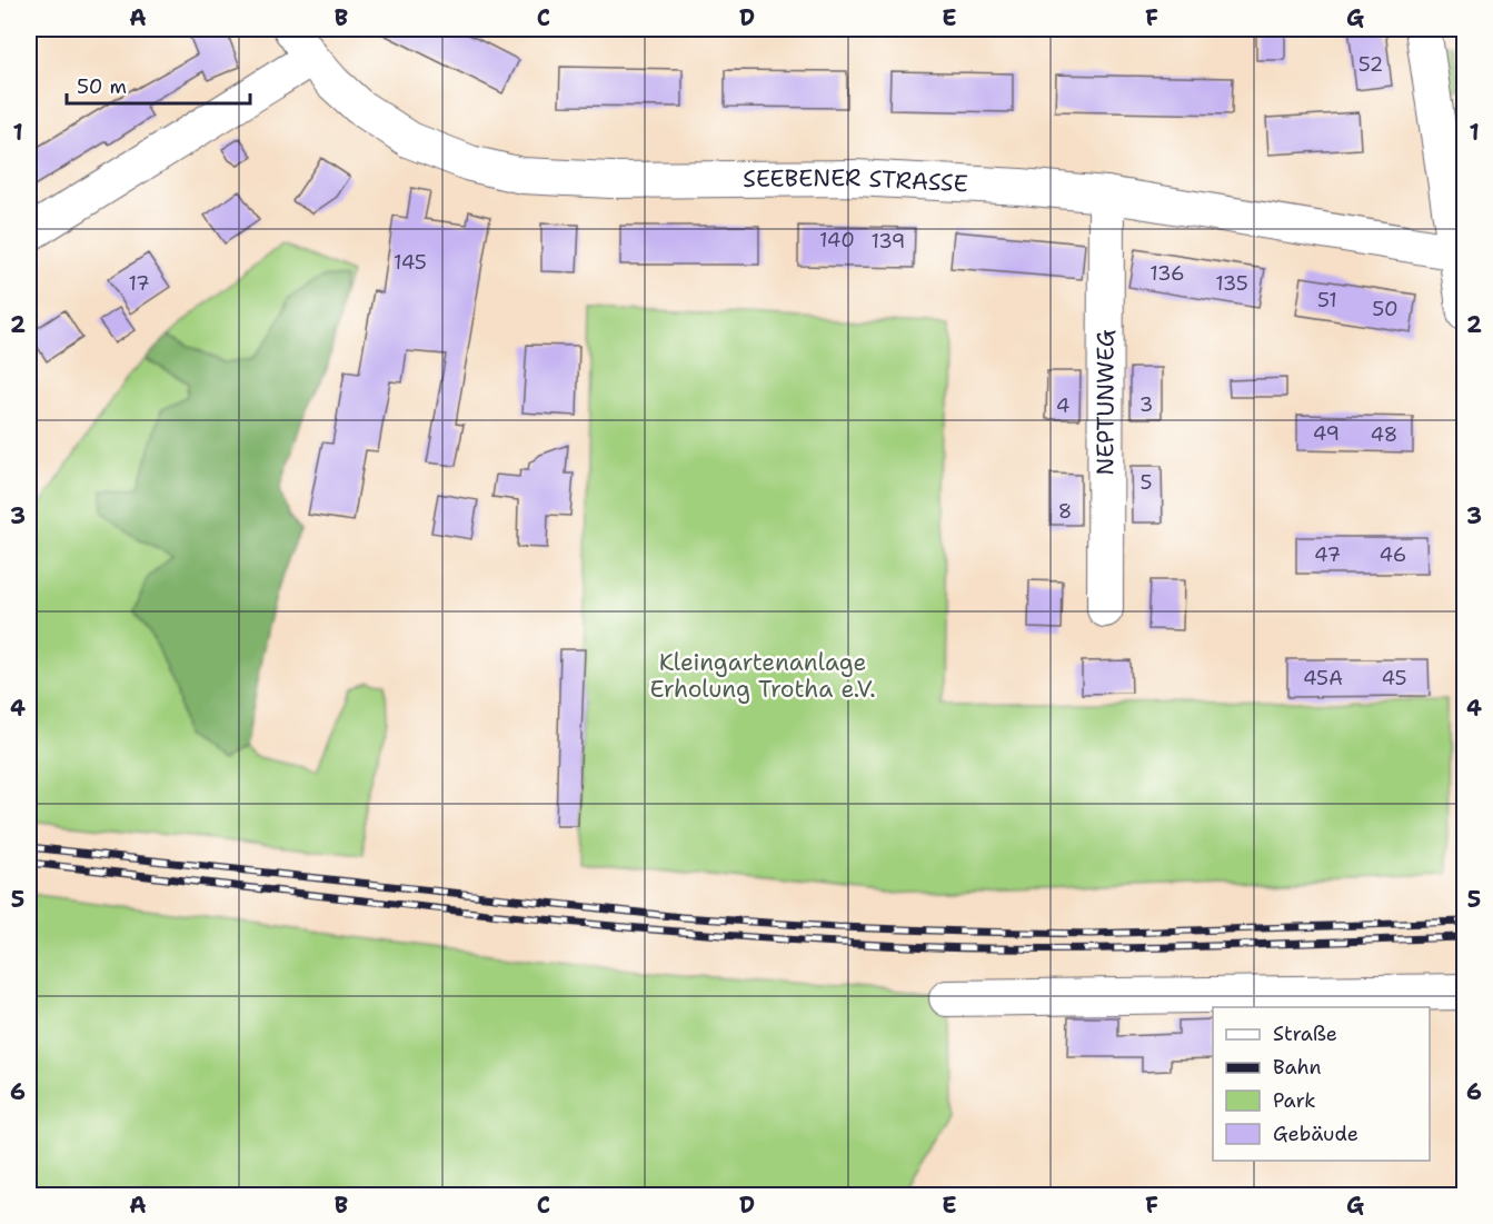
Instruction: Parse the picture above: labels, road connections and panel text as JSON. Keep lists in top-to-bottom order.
{
  "streets": {
    "street": ["SEEBENER STRASSE", "NEPTUNWEG"]
  },
  "crossings": [
    ["SEEBENER STRASSE", "NEPTUNWEG"]
  ],
  "parks": ["Kleingartenanlage Erholung Trotha e.V."],
  "house_numbers": [
    "52",
    "140",
    "139",
    "145",
    "136",
    "17",
    "135",
    "51",
    "50",
    "3",
    "4",
    "49",
    "48",
    "5",
    "8",
    "47",
    "46",
    "45A",
    "45"
  ],
  "legend": [
    "Straße",
    "Bahn",
    "Park",
    "Gebäude"
  ],
  "scale_bar": "50 m",
  "grid": {
    "columns": [
      "A",
      "B",
      "C",
      "D",
      "E",
      "F",
      "G"
    ],
    "rows": [
      "1",
      "2",
      "3",
      "4",
      "5",
      "6"
    ]
  }
}
